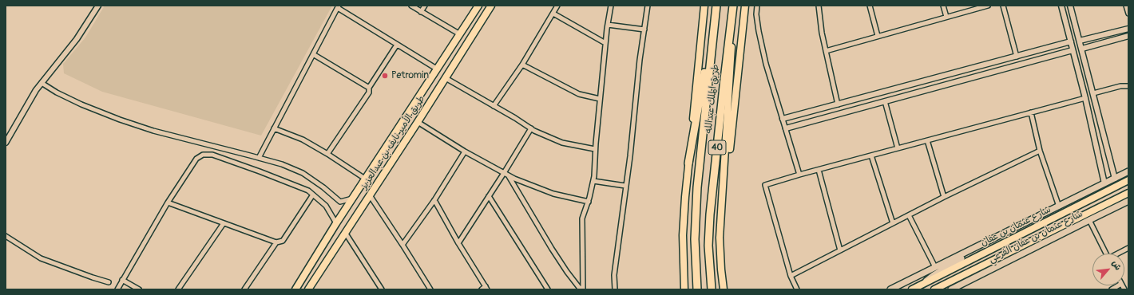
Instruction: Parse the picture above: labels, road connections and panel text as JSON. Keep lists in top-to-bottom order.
{
  "streets": {
    "highway": ["طريق الملك عبدالله", "40"],
    "main road": ["طريق الأمير نايف بن عبدالعزيز", "شارع عثمان بن عفان", "شارع عثمان بن عفان الفرعي"]
  },
  "places": ["Petromin"],
  "north": "top right"
}
